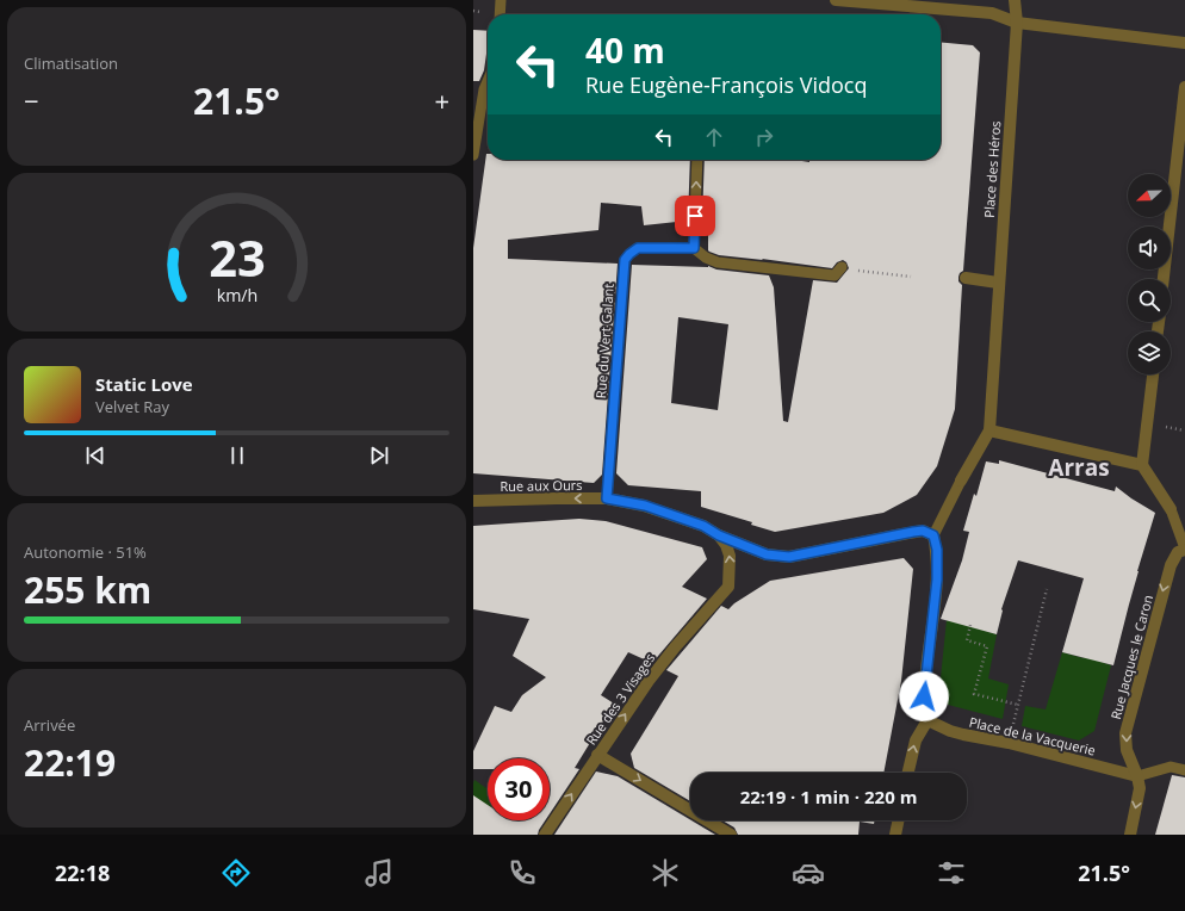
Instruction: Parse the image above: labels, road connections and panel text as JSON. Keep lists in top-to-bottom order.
{
  "streets": {
    "street": [
      "Place des Héros",
      "Rue aux Ours",
      "Rue Jacques le Caron",
      "Rue des 3 Visages",
      "Place de la Vacquerie"
    ],
    "lane": ["Rue du Vert Galant"]
  },
  "crossings": [
    ["Rue du Vert Galant", "Rue aux Ours"],
    ["Rue aux Ours", "Rue des 3 Visages"],
    ["Rue Jacques le Caron", "Place de la Vacquerie"]
  ],
  "one_way": ["Rue Jacques le Caron", "Rue des 3 Visages"],
  "districts": ["Arras"],
  "north": "left",
  "page": {
    "tile": [
      "Climatisation",
      ["Autonomie · 51%", "255 km"],
      ["Arrivée", "22:19"]
    ],
    "turn": ["40 m", "Rue Eugène-François Vidocq"],
    "heat": ["−", "21.5°", "+"],
    "song": ["Static Love", "Velvet Ray"],
    "limit": "30",
    "trip": "22:19 · 1 min · 220 m",
    "tabs": ["22:18", "21.5°"],
    "gauge": ["23", "km/h"]
  }
}
